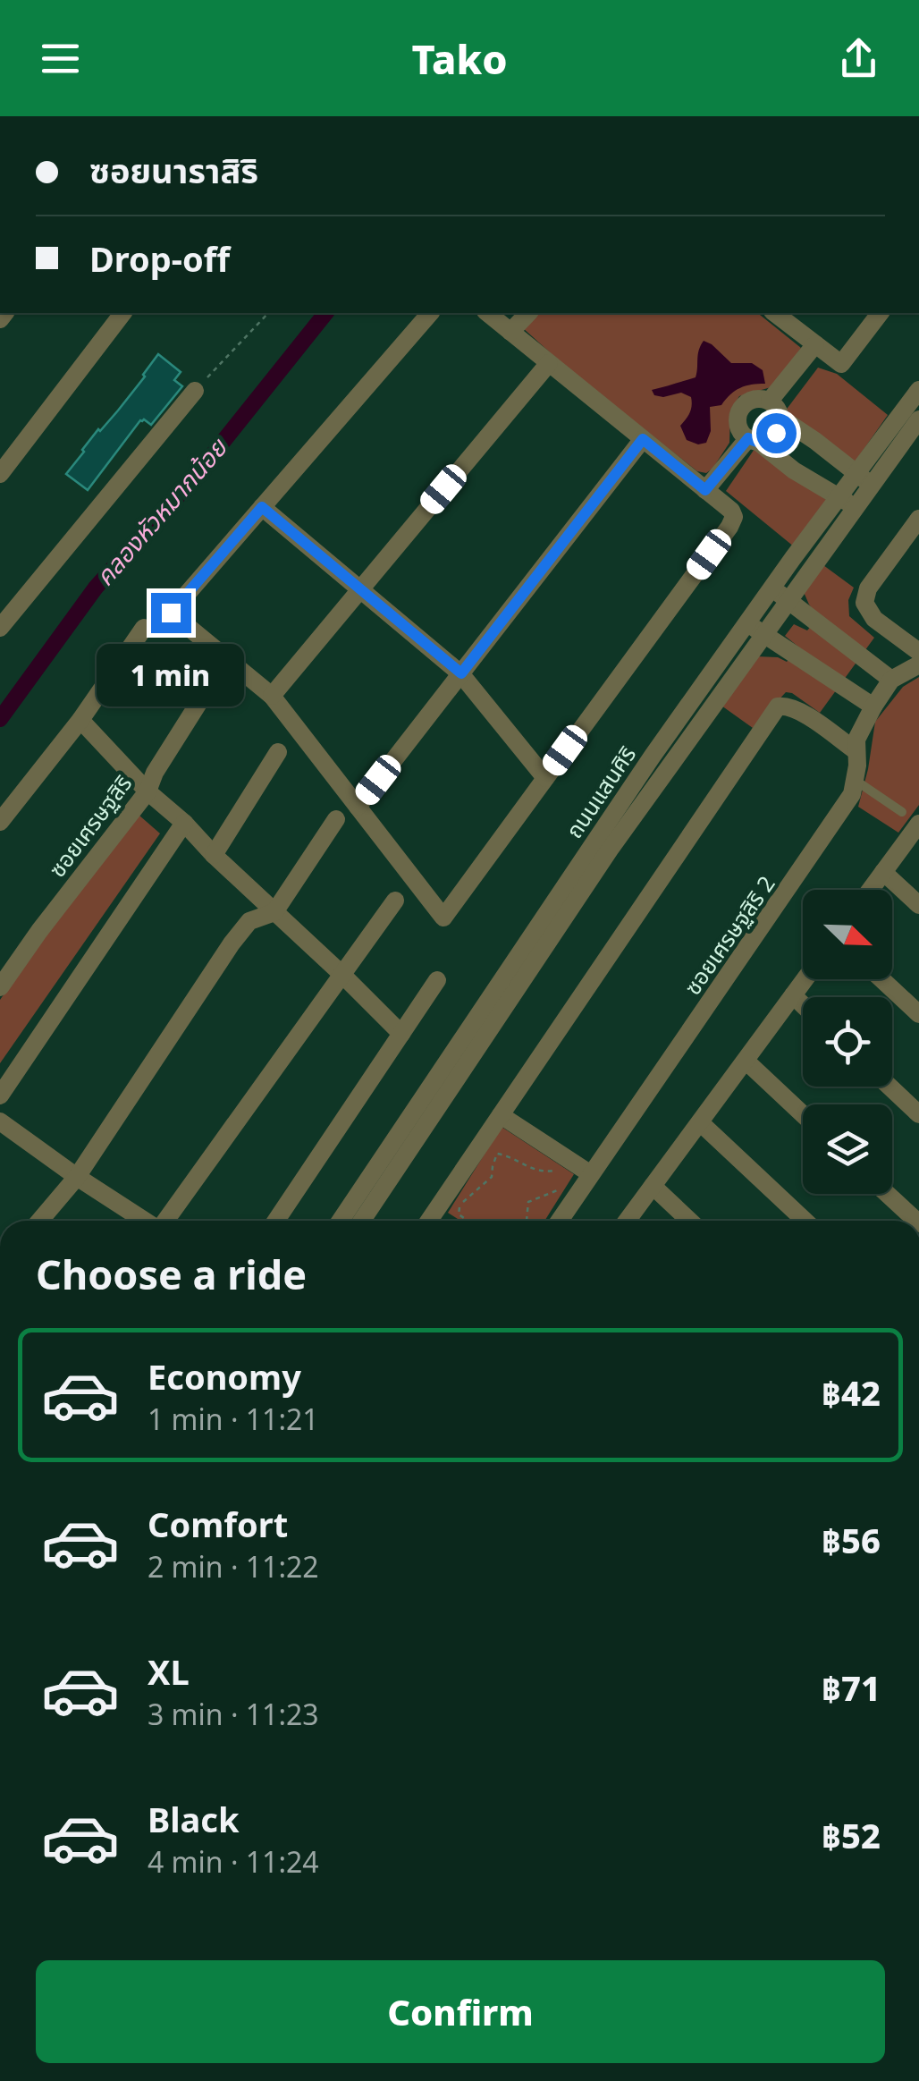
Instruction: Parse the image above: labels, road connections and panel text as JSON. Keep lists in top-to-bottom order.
{
  "streets": {
    "street": ["ถนนแสนศิริ", "ซอยเศรษฐสิริ", "ซอยเศรษฐสิริ 2"]
  },
  "water": ["คลองหัวหมากน้อย"],
  "north": "bottom right",
  "page": {
    "header": "Tako",
    "banner": ["ซอยนาราสิริ", "Drop-off"],
    "bubble": "1 min",
    "heading": "Choose a ride",
    "list": [
      {
        "name": "Economy",
        "note": "1 min · 11:21",
        "value": "฿42"
      },
      {
        "name": "Comfort",
        "note": "2 min · 11:22",
        "value": "฿56"
      },
      {
        "name": "XL",
        "note": "3 min · 11:23",
        "value": "฿71"
      },
      {
        "name": "Black",
        "note": "4 min · 11:24",
        "value": "฿52"
      }
    ],
    "buttons": "Confirm"
  }
}
